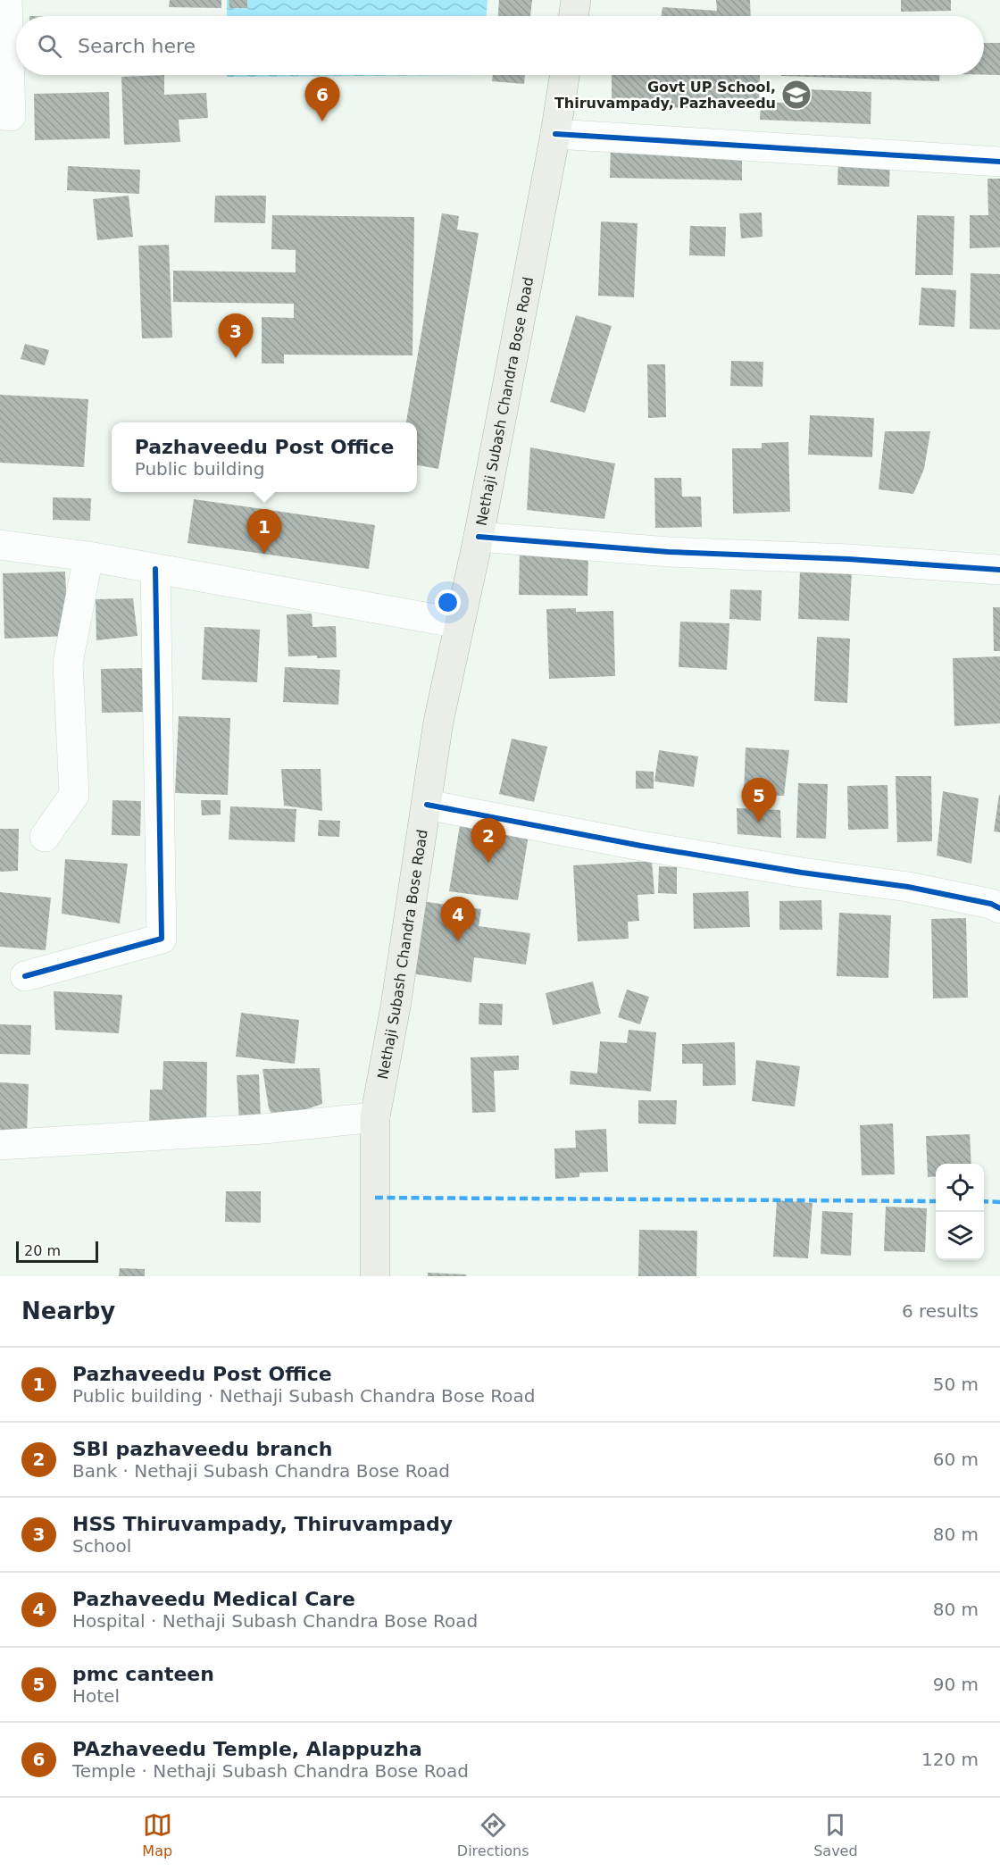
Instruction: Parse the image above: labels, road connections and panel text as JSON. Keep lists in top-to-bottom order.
{
  "streets": {
    "main road": ["Nethaji Subash Chandra Bose Road"]
  },
  "places": {
    "school or university": ["Govt UP School, Thiruvampady, Pazhaveedu"]
  },
  "scale_bar": "20 m",
  "page": {
    "search": "Search here",
    "pins": [
      "6",
      "3",
      "1",
      "5",
      "2",
      "4"
    ],
    "popup": ["Pazhaveedu Post Office", "Public building"],
    "scale": "20 m",
    "heading": ["Nearby", "6 results"],
    "list": [
      {
        "mark": "1",
        "name": "Pazhaveedu Post Office",
        "note": "Public building · Nethaji Subash Chandra Bose Road",
        "value": "50 m"
      },
      {
        "mark": "2",
        "name": "SBI pazhaveedu branch",
        "note": "Bank · Nethaji Subash Chandra Bose Road",
        "value": "60 m"
      },
      {
        "mark": "3",
        "name": "HSS Thiruvampady, Thiruvampady",
        "note": "School",
        "value": "80 m"
      },
      {
        "mark": "4",
        "name": "Pazhaveedu Medical Care",
        "note": "Hospital · Nethaji Subash Chandra Bose Road",
        "value": "80 m"
      },
      {
        "mark": "5",
        "name": "pmc canteen",
        "note": "Hotel",
        "value": "90 m"
      },
      {
        "mark": "6",
        "name": "PAzhaveedu Temple, Alappuzha",
        "note": "Temple · Nethaji Subash Chandra Bose Road",
        "value": "120 m"
      }
    ],
    "nav": ["Map", "Directions", "Saved"]
  }
}
